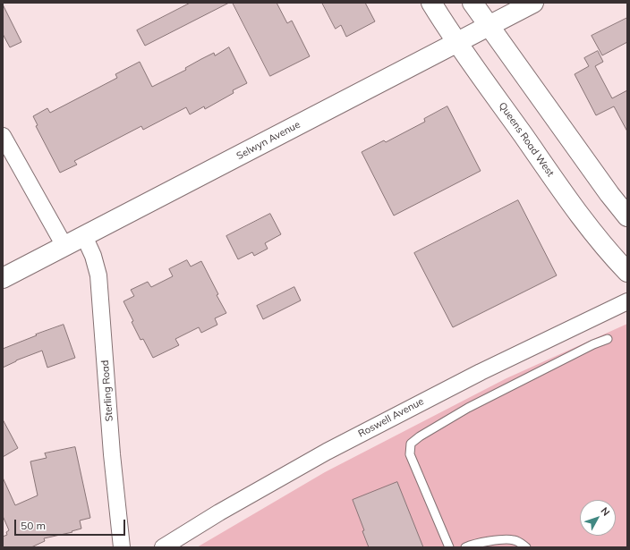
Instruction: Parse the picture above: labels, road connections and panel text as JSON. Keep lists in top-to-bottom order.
{
  "streets": {
    "street": [
      "Queens Road West",
      "Selwyn Avenue",
      "Sterling Road",
      "Roswell Avenue"
    ]
  },
  "crossings": [
    ["Queens Road West", "Selwyn Avenue"],
    ["Selwyn Avenue", "Sterling Road"]
  ],
  "scale_bar": "50 m",
  "north": "top right"
}
